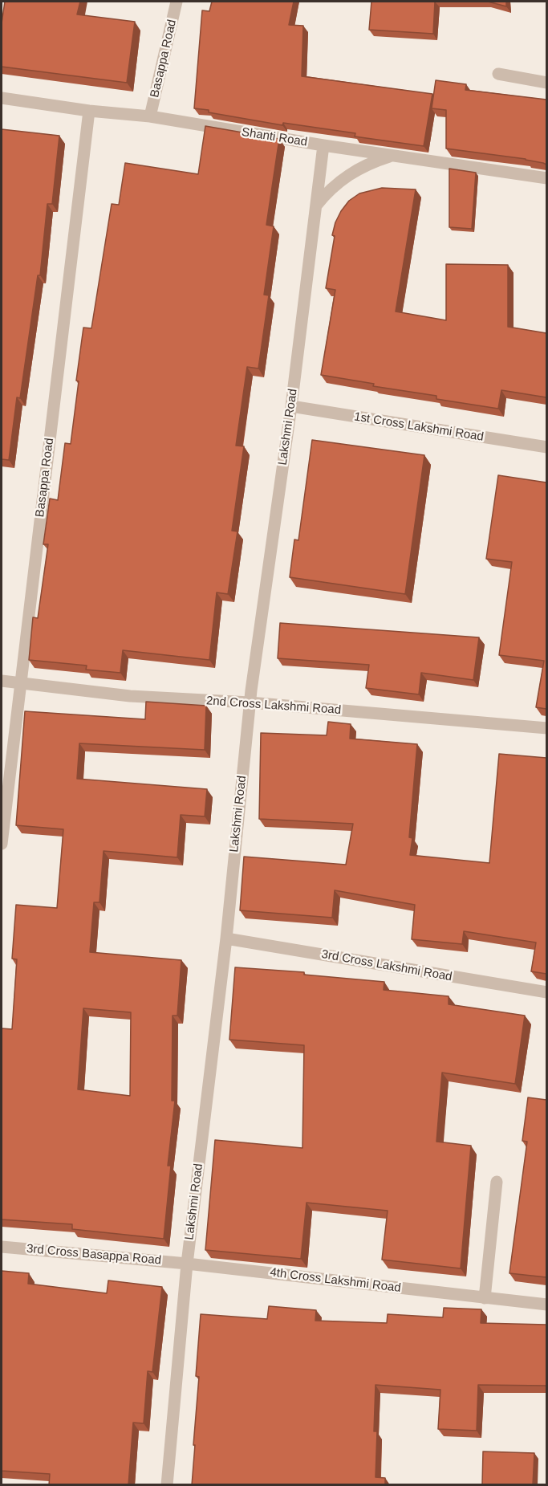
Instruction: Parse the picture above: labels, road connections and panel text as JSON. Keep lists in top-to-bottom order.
{
  "streets": {
    "street": [
      "Basappa Road",
      "Shanti Road",
      "Lakshmi Road",
      "1st Cross Lakshmi Road",
      "2nd Cross Lakshmi Road",
      "3rd Cross Lakshmi Road",
      "3rd Cross Basappa Road",
      "4th Cross Lakshmi Road"
    ]
  },
  "crossings": [
    ["Basappa Road", "Shanti Road"],
    ["Basappa Road", "2nd Cross Lakshmi Road"],
    ["Shanti Road", "Lakshmi Road"],
    ["Lakshmi Road", "1st Cross Lakshmi Road"],
    ["Lakshmi Road", "2nd Cross Lakshmi Road"],
    ["Lakshmi Road", "3rd Cross Lakshmi Road"],
    ["Lakshmi Road", "3rd Cross Basappa Road"],
    ["Lakshmi Road", "4th Cross Lakshmi Road"],
    ["3rd Cross Basappa Road", "4th Cross Lakshmi Road"]
  ]
}
